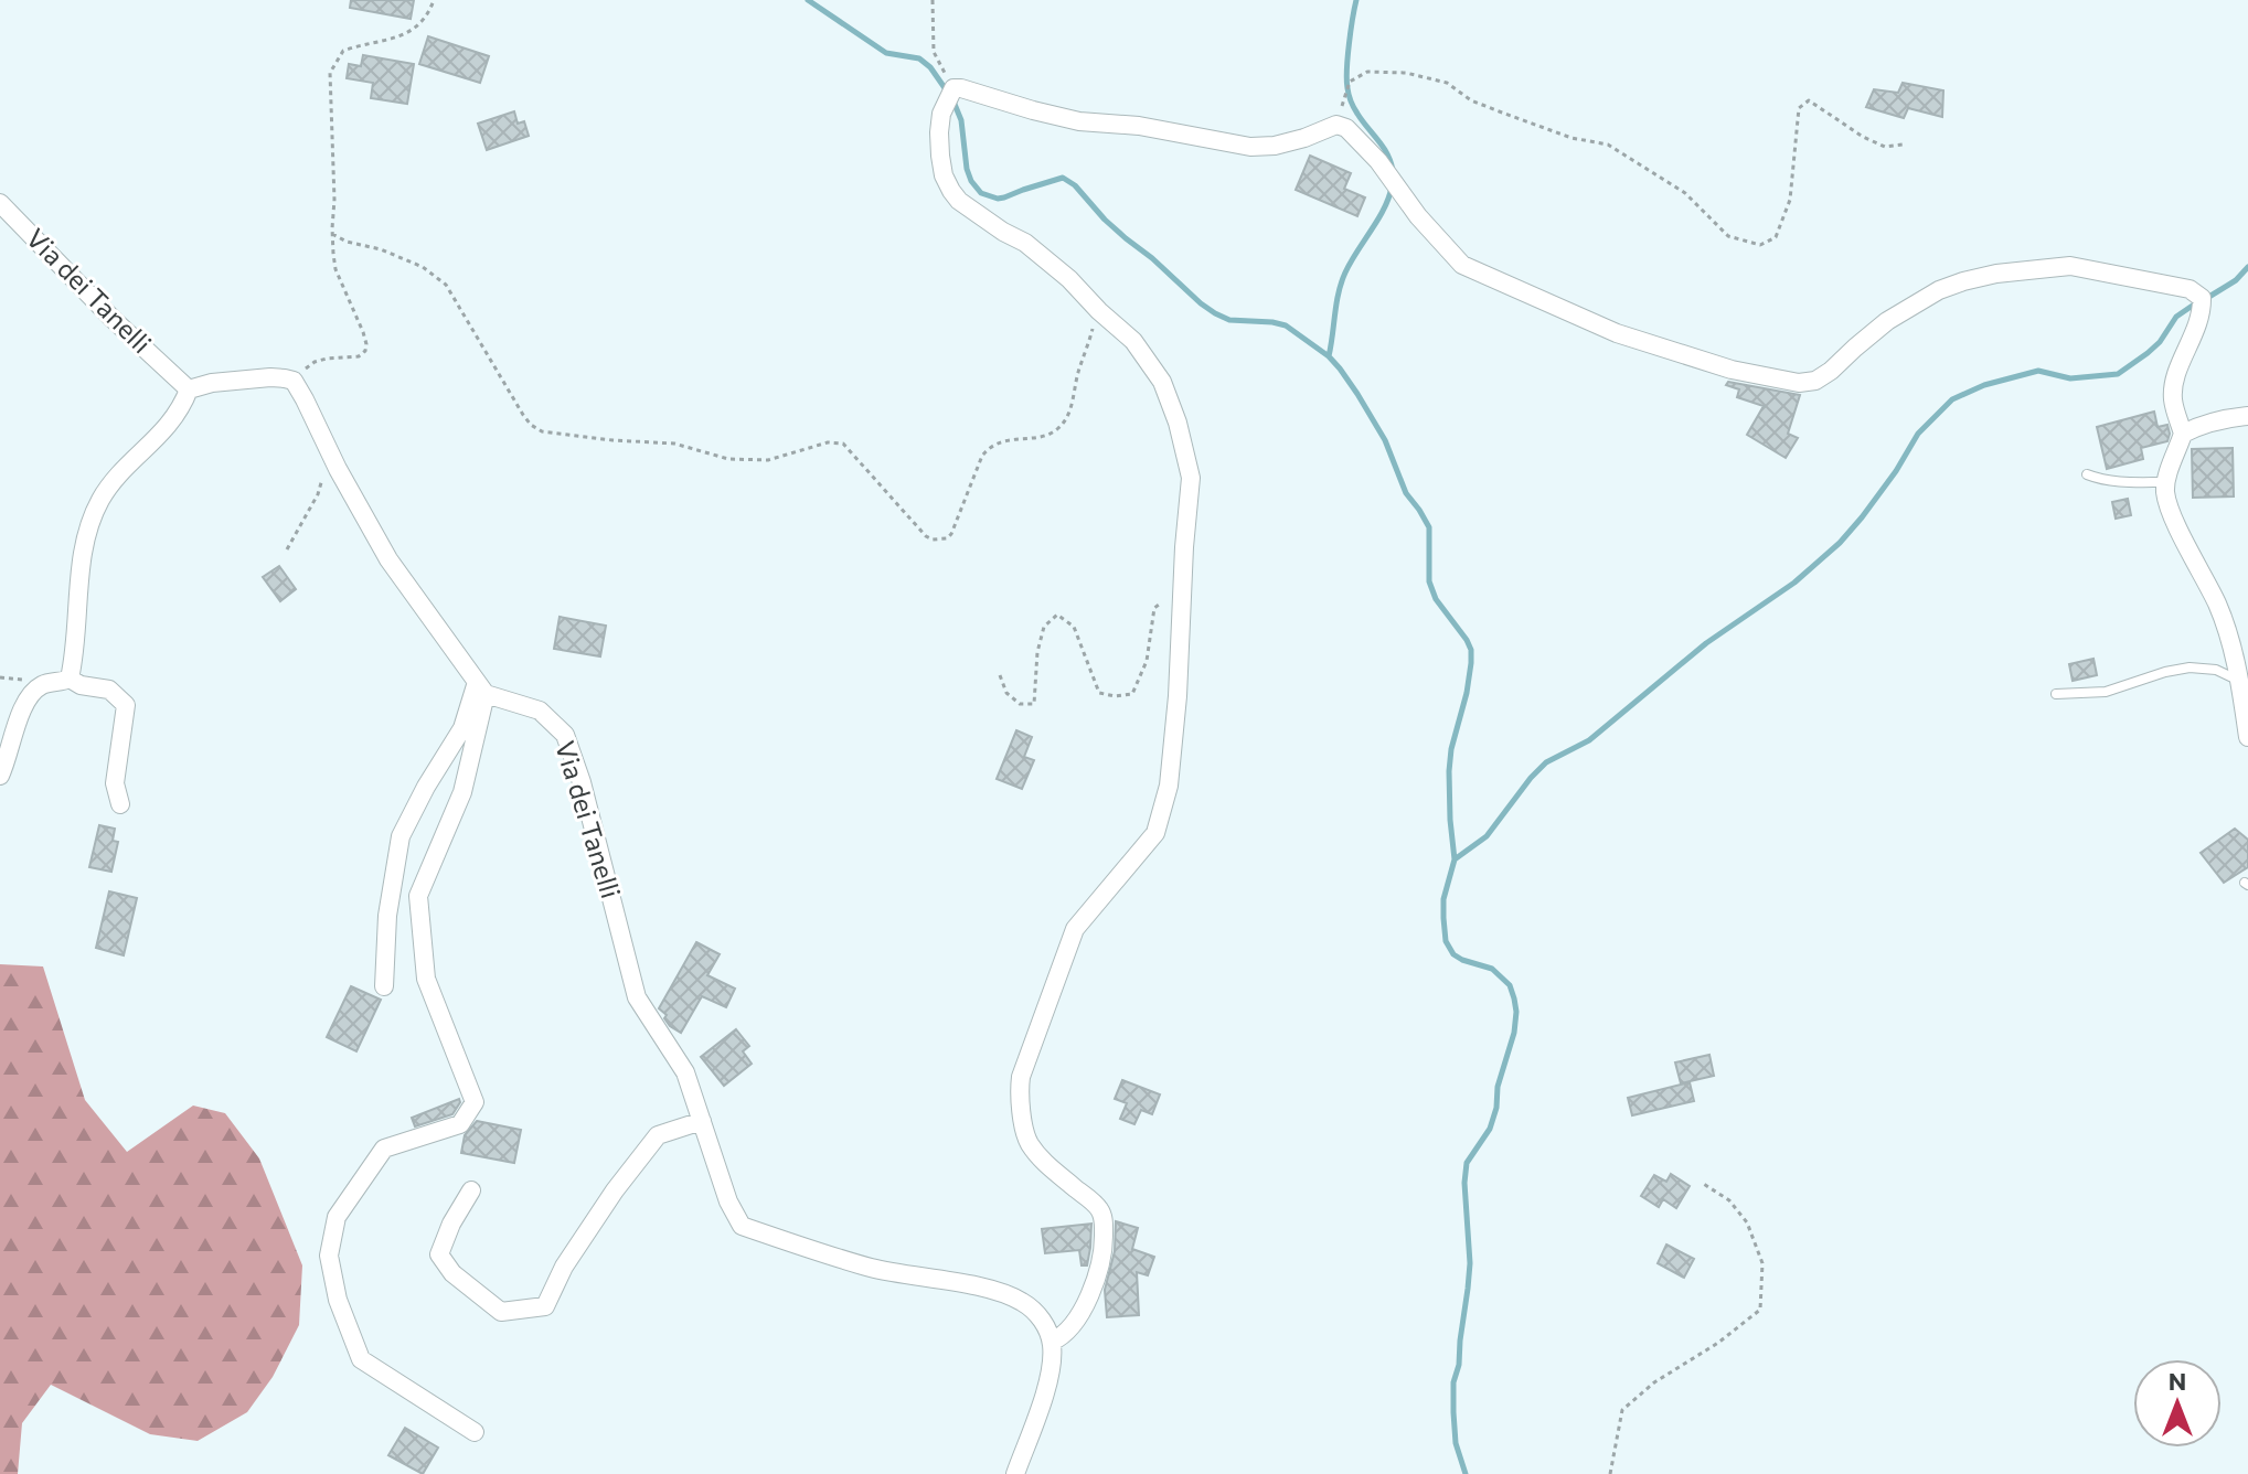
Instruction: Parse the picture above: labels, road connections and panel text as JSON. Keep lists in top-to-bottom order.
{
  "streets": {
    "street": ["Via dei Tanelli"]
  },
  "north": "top"
}
